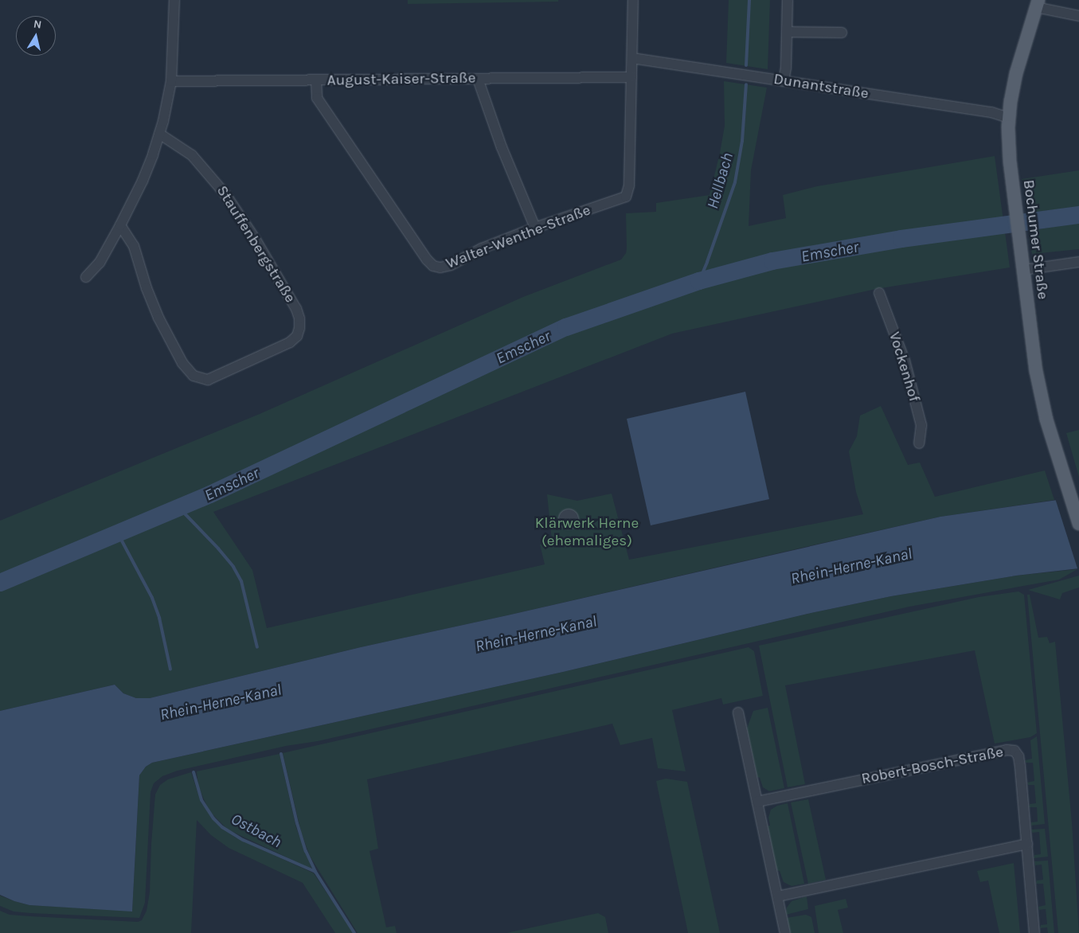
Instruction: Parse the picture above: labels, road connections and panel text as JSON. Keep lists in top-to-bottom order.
{
  "streets": {
    "main road": ["Bochumer Straße"],
    "street": [
      "August-Kaiser-Straße",
      "Dunantstraße",
      "Walter-Wenthe-Straße",
      "Stauffenbergstraße",
      "Vockenhof",
      "Robert-Bosch-Straße"
    ]
  },
  "crossings": [
    ["August-Kaiser-Straße", "Walter-Wenthe-Straße"],
    ["Dunantstraße", "Walter-Wenthe-Straße"],
    ["Dunantstraße", "Bochumer Straße"]
  ],
  "water": [
    "Hellbach",
    "Emscher",
    "Rhein-Herne-Kanal",
    "Ostbach"
  ],
  "parks": ["Klärwerk Herne (ehemaliges)"],
  "north": "top"
}
